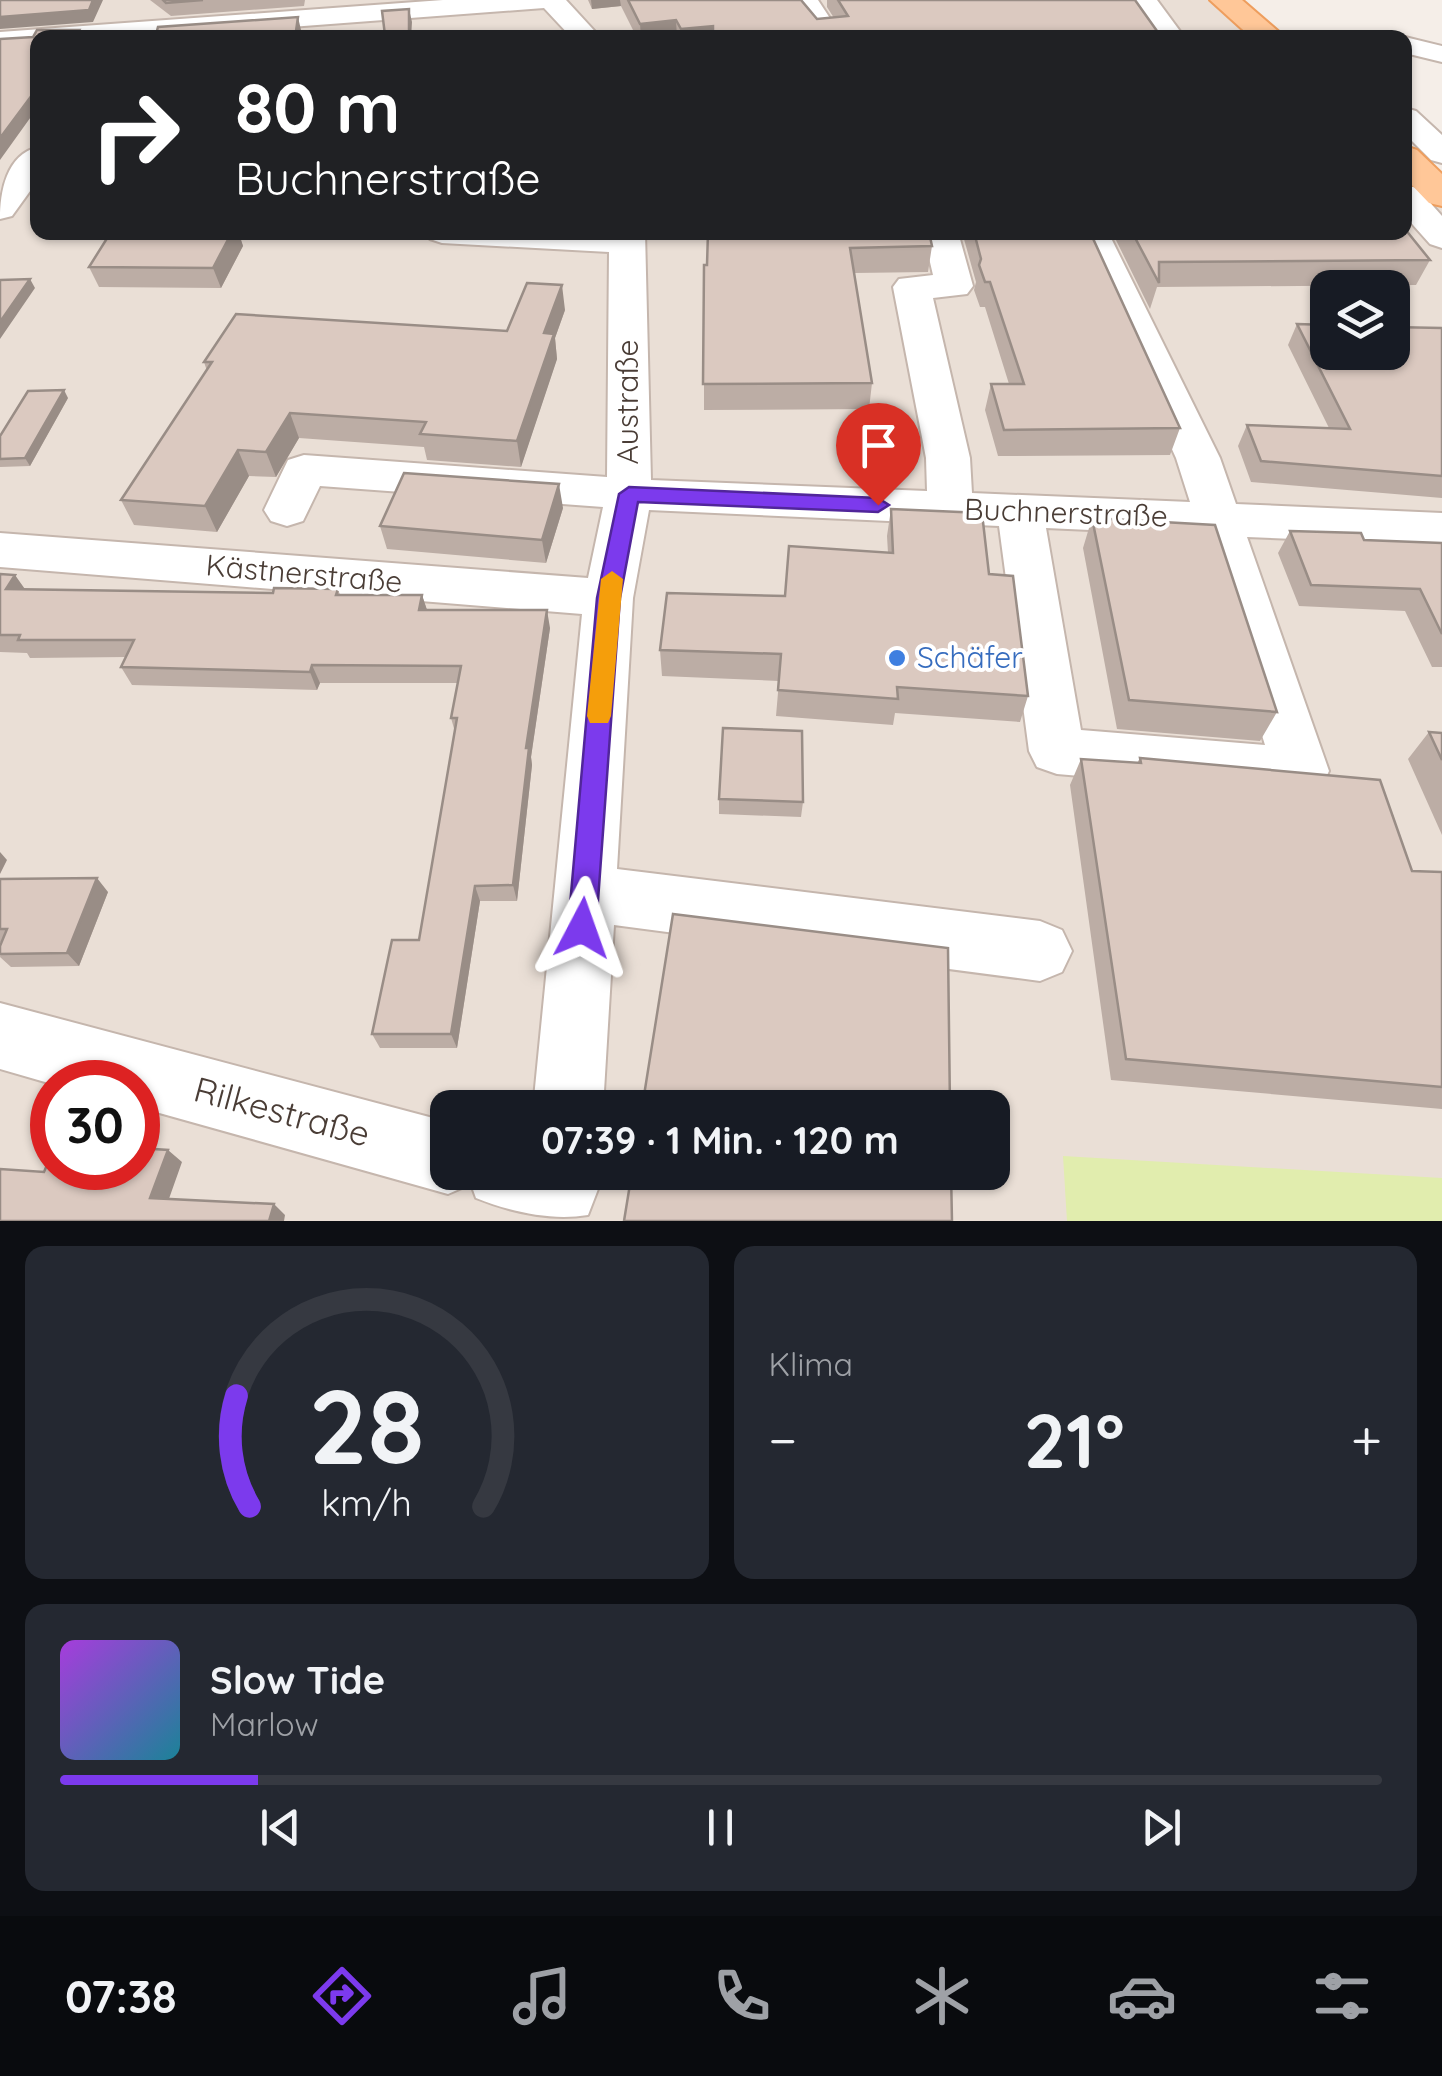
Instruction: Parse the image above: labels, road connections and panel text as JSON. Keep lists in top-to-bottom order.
{
  "streets": {
    "street": [
      "Austraße",
      "Buchnerstraße",
      "Kästnerstraße",
      "Rilkestraße"
    ]
  },
  "crossings": [
    ["Austraße", "Buchnerstraße"],
    ["Austraße", "Kästnerstraße"]
  ],
  "places": ["Schäfer"],
  "page": {
    "turn": ["80 m", "Buchnerstraße"],
    "limit": "30",
    "trip": "07:39 · 1 Min. · 120 m",
    "tile": "Klima",
    "heat": ["−", "21°", "+"],
    "song": ["Slow Tide", "Marlow"],
    "tabs": "07:38",
    "gauge": ["28", "km/h"]
  }
}
